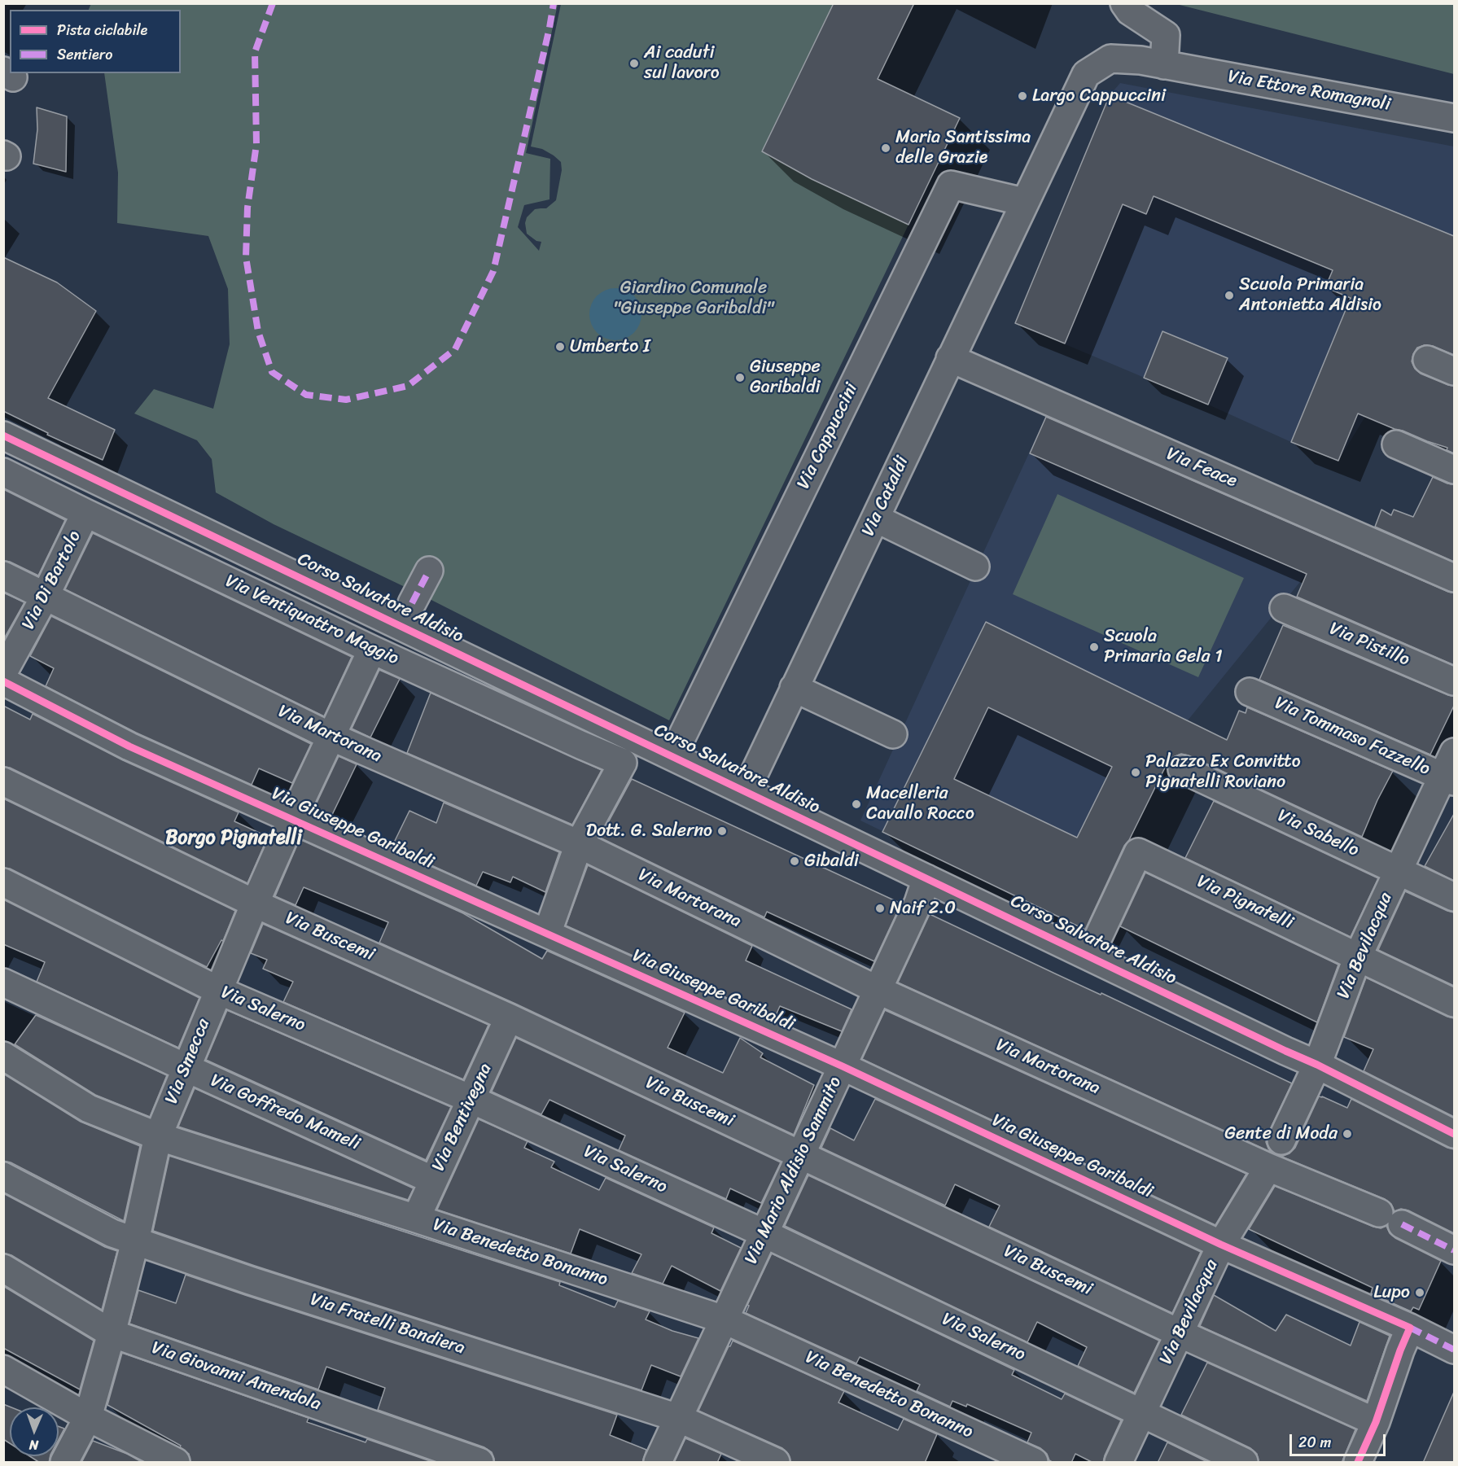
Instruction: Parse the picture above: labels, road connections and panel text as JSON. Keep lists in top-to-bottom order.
{
  "streets": {
    "street": [
      "Via Ettore Romagnoli",
      "Via Cappuccini",
      "Via Feace",
      "Via Cataldi",
      "Via Di Bartolo",
      "Corso Salvatore Aldisio",
      "Via Ventiquattro Maggio",
      "Via Pistillo",
      "Via Martorana",
      "Via Tommaso Fazzello",
      "Via Giuseppe Garibaldi",
      "Via Sabello",
      "Via Pignatelli",
      "Via Buscemi",
      "Via Bevilacqua",
      "Via Salerno",
      "Via Smecca",
      "Via Goffredo Mameli",
      "Via Bentivegna",
      "Via Mario Aldisio Sammito",
      "Via Benedetto Bonanno",
      "Via Fratelli Bandiera",
      "Via Giovanni Amendola"
    ]
  },
  "crossings": [
    ["Via Cappuccini", "Via Cataldi"],
    ["Via Cappuccini", "Corso Salvatore Aldisio"],
    ["Via Feace", "Via Cataldi"],
    ["Via Cataldi", "Corso Salvatore Aldisio"],
    ["Via Di Bartolo", "Via Ventiquattro Maggio"],
    ["Via Di Bartolo", "Via Martorana"],
    ["Corso Salvatore Aldisio", "Via Pignatelli"],
    ["Corso Salvatore Aldisio", "Via Bevilacqua"],
    ["Corso Salvatore Aldisio", "Via Mario Aldisio Sammito"],
    ["Via Ventiquattro Maggio", "Via Martorana"],
    ["Via Ventiquattro Maggio", "Via Smecca"],
    ["Via Martorana", "Via Bevilacqua"],
    ["Via Martorana", "Via Smecca"],
    ["Via Martorana", "Via Mario Aldisio Sammito"],
    ["Via Tommaso Fazzello", "Via Bevilacqua"],
    ["Via Giuseppe Garibaldi", "Via Bevilacqua"],
    ["Via Giuseppe Garibaldi", "Via Smecca"],
    ["Via Giuseppe Garibaldi", "Via Mario Aldisio Sammito"],
    ["Via Sabello", "Via Bevilacqua"],
    ["Via Pignatelli", "Via Bevilacqua"],
    ["Via Buscemi", "Via Bevilacqua"],
    ["Via Buscemi", "Via Smecca"],
    ["Via Buscemi", "Via Bentivegna"],
    ["Via Buscemi", "Via Mario Aldisio Sammito"],
    ["Via Bevilacqua", "Via Salerno"],
    ["Via Salerno", "Via Smecca"],
    ["Via Salerno", "Via Bentivegna"],
    ["Via Salerno", "Via Mario Aldisio Sammito"],
    ["Via Smecca", "Via Goffredo Mameli"],
    ["Via Smecca", "Via Benedetto Bonanno"],
    ["Via Smecca", "Via Fratelli Bandiera"],
    ["Via Smecca", "Via Giovanni Amendola"],
    ["Via Goffredo Mameli", "Via Bentivegna"],
    ["Via Bentivegna", "Via Benedetto Bonanno"],
    ["Via Mario Aldisio Sammito", "Via Benedetto Bonanno"],
    ["Via Mario Aldisio Sammito", "Via Fratelli Bandiera"]
  ],
  "districts": ["Borgo Pignatelli"],
  "parks": ["Giardino Comunale \"Giuseppe Garibaldi\""],
  "places": [
    "Ai caduti sul lavoro",
    "Largo Cappuccini",
    "Maria Santissima delle Grazie",
    "Scuola Primaria Antonietta Aldisio",
    "Umberto I",
    "Giuseppe Garibaldi",
    "Scuola Primaria Gela 1",
    "Palazzo Ex Convitto Pignatelli Roviano",
    "Macelleria Cavallo Rocco",
    "Dott. G. Salerno",
    "Gibaldi",
    "Naif 2.0",
    "Gente di Moda",
    "Lupo"
  ],
  "legend": ["Pista ciclabile", "Sentiero"],
  "scale_bar": "20 m",
  "north": "bottom"
}
